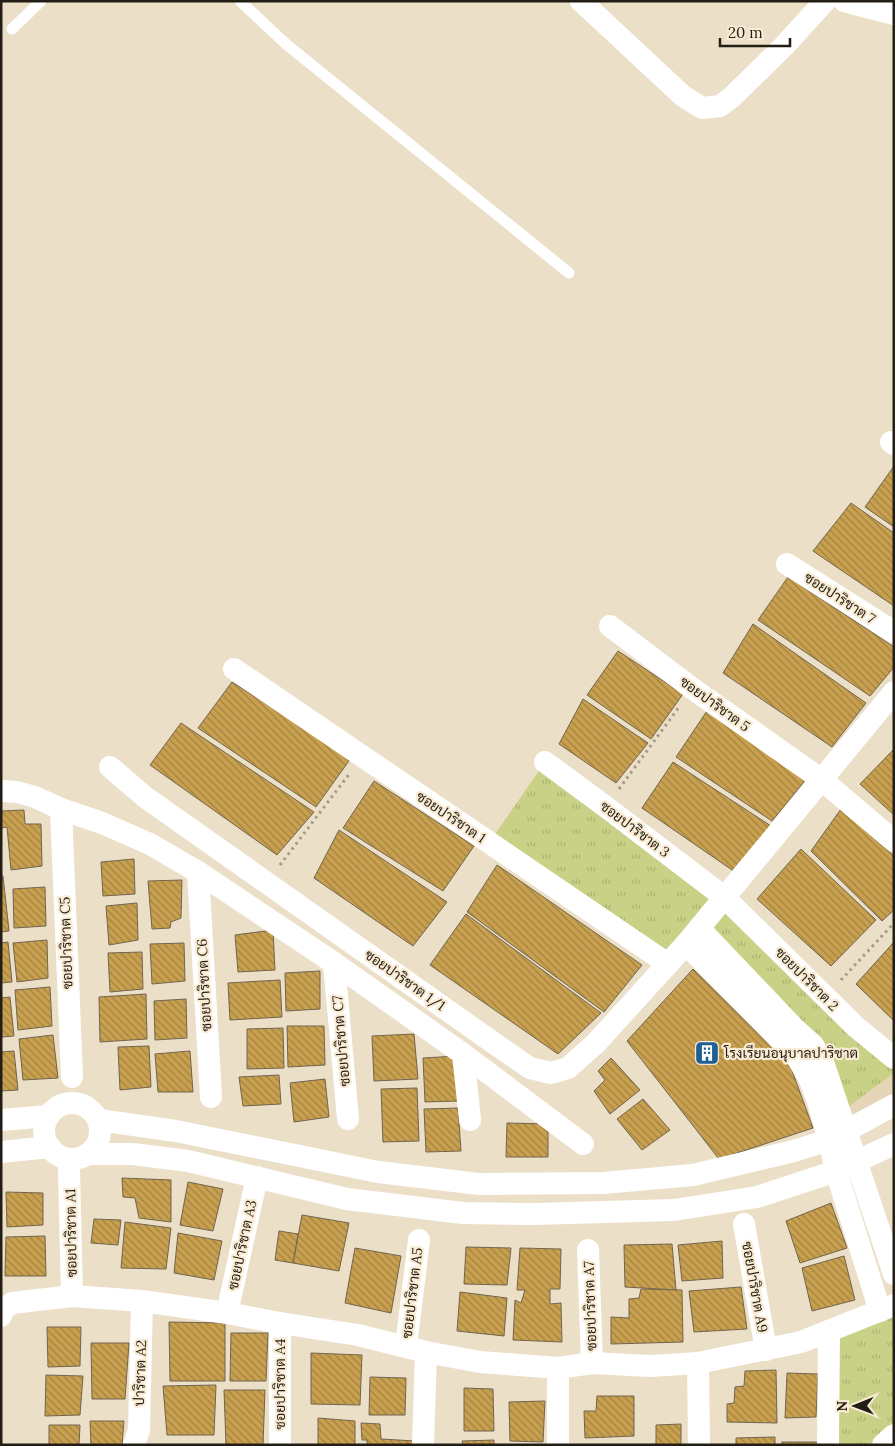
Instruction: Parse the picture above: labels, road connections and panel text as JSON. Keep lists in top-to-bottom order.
{
  "streets": {
    "street": [
      "ซอยปาริชาต 7",
      "ซอยปาริชาต 5",
      "ซอยปาริชาต 1",
      "ซอยปาริชาต 3",
      "ซอยปาริชาต C5",
      "ซอยปาริชาต 2",
      "ซอยปาริชาต 1/1",
      "ซอยปาริชาต C6",
      "ซอยปาริชาต C7",
      "ซอยปาริชาต A1",
      "ซอยปาริชาต A3",
      "ซอยปาริชาต A9",
      "ซอยปาริชาต A5",
      "ซอยปาริชาต A7",
      "ปาริชาต A2",
      "ซอยปาริชาต A4"
    ]
  },
  "crossings": [
    ["ซอยปาริชาต 5", "ซอยปาริชาต 1/1"],
    ["ซอยปาริชาต 1", "ซอยปาริชาต 1/1"],
    ["ซอยปาริชาต 3", "ซอยปาริชาต 2"],
    ["ซอยปาริชาต 3", "ซอยปาริชาต 1/1"],
    ["ซอยปาริชาต 2", "ซอยปาริชาต 1/1"]
  ],
  "places": {
    "building": ["โรงเรียนอนุบาลปาริชาต"]
  },
  "scale_bar": "20 m",
  "north": "left"
}
